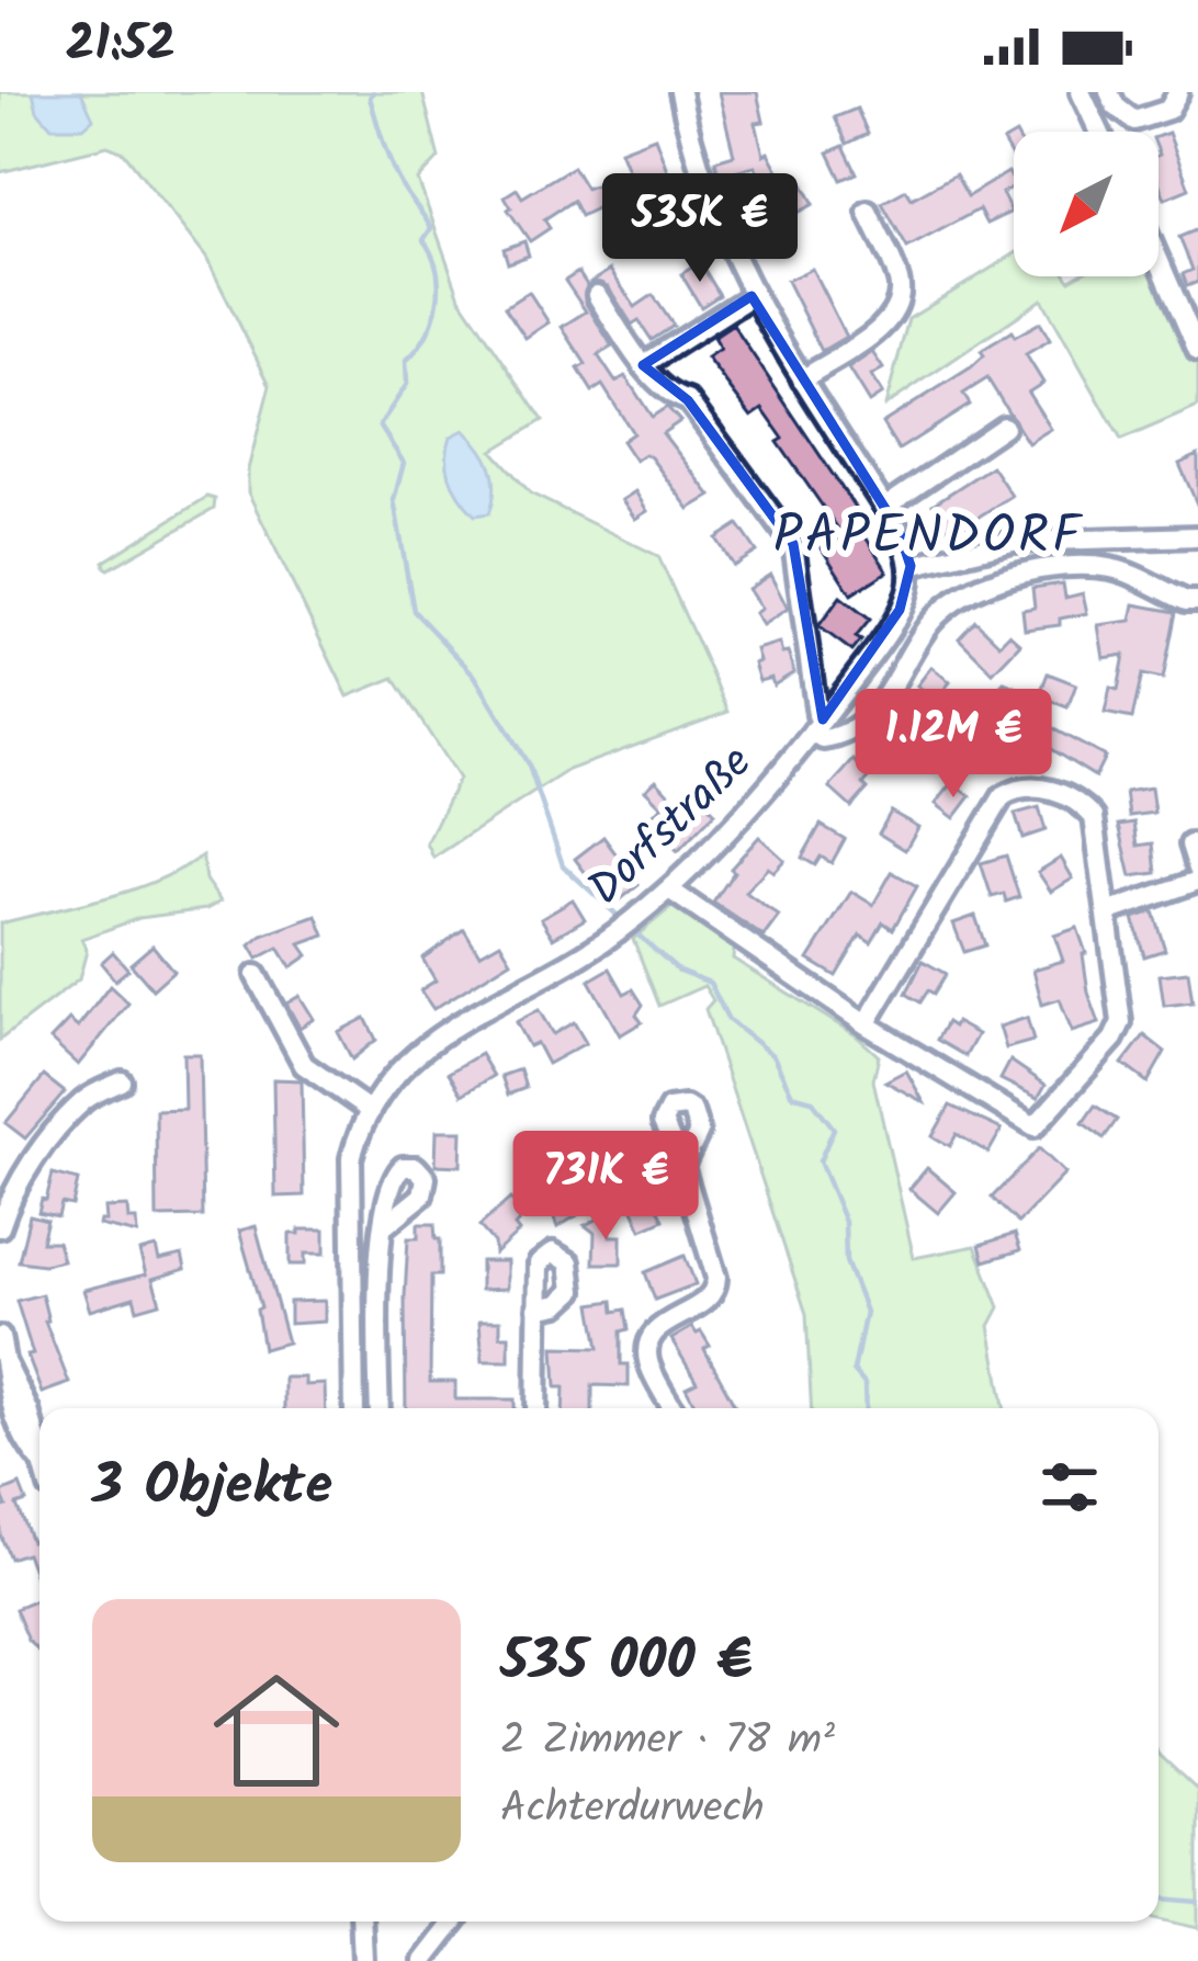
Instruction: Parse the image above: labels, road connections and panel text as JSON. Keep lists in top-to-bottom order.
{
  "streets": {
    "street": ["Dorfstraße"]
  },
  "districts": ["PAPENDORF"],
  "north": "bottom left",
  "page": {
    "status": "21:52",
    "price": ["535K €", "1.12M €", "731K €"],
    "heading": "3 Objekte",
    "list": [
      {
        "name": "535 000 €",
        "note": "2 Zimmer · 78 m² · Achterdurwech"
      }
    ]
  }
}
